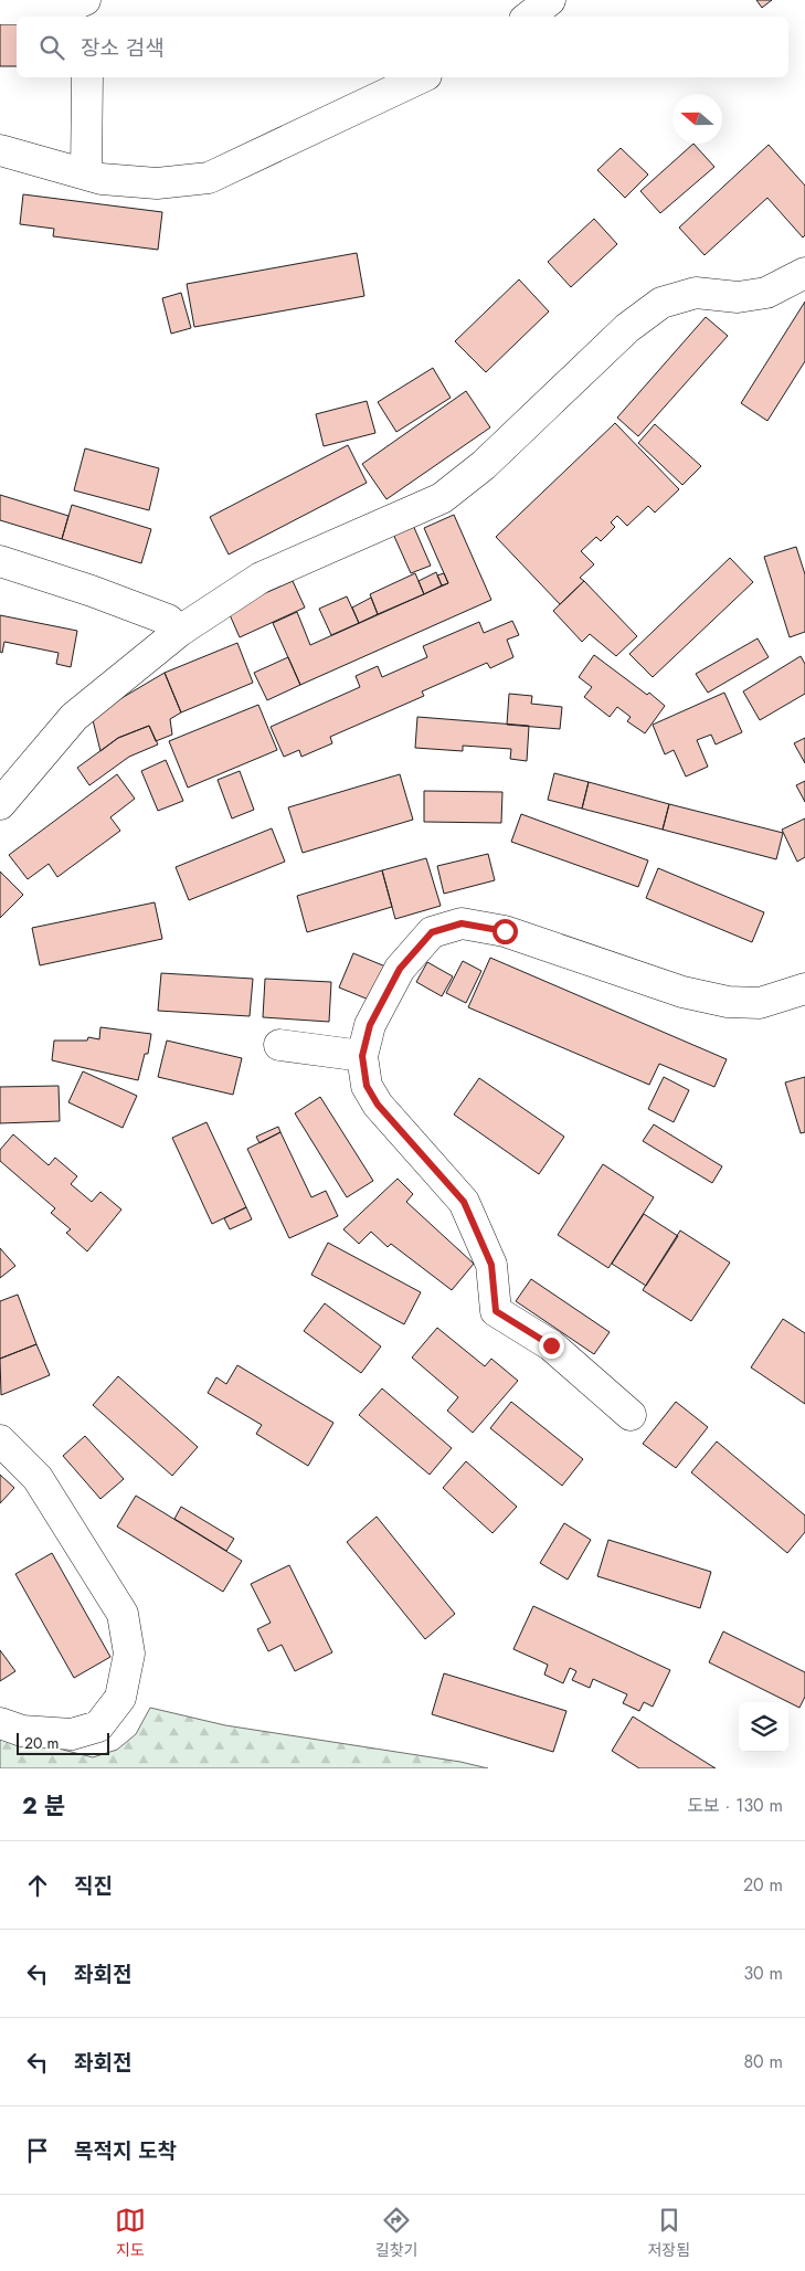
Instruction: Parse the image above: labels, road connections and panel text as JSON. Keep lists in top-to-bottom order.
{
  "scale_bar": "20 m",
  "north": "left",
  "page": {
    "search": "장소 검색",
    "scale": "20 m",
    "heading": ["2 분", "도보 · 130 m"],
    "list": [
      ["직진", "20 m"],
      ["좌회전", "30 m"],
      ["좌회전", "80 m"],
      "목적지 도착"
    ],
    "nav": ["지도", "길찾기", "저장됨"]
  }
}
